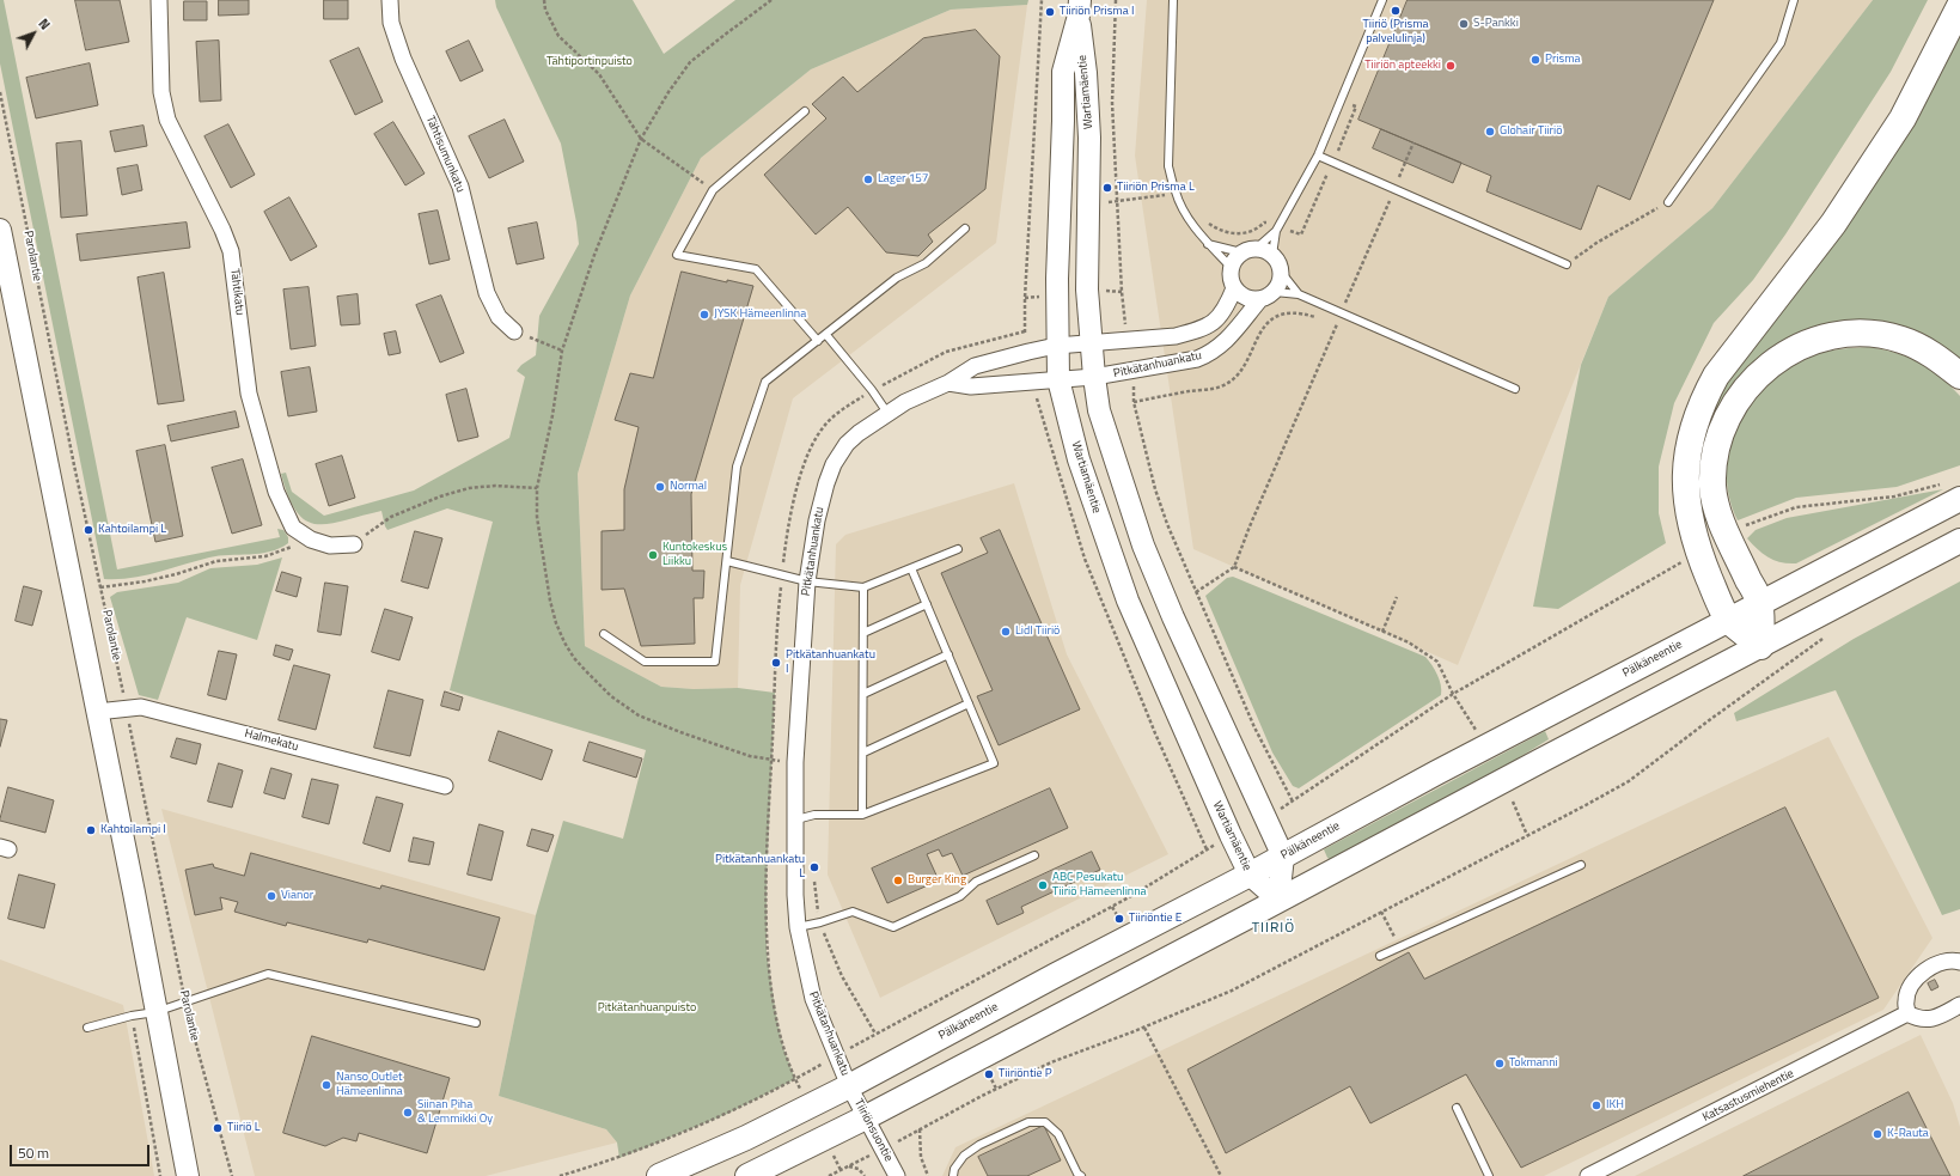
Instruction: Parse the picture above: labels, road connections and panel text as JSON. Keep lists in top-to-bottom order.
{
  "streets": {
    "main road": ["Wartiamäentie", "Pälkäneentie"],
    "street": [
      "Tähtisumunkatu",
      "Tähtikatu",
      "Pitkätanhuankatu",
      "Halmekatu",
      "Katsastusmiehentie",
      "Tiiriönsuontie"
    ],
    "path": ["Parolantie"]
  },
  "crossings": [
    ["Wartiamäentie", "Pitkätanhuankatu"],
    ["Wartiamäentie", "Pälkäneentie"],
    ["Parolantie", "Halmekatu"],
    ["Pitkätanhuankatu", "Pälkäneentie"],
    ["Pitkätanhuankatu", "Tiiriönsuontie"],
    ["Pälkäneentie", "Tiiriönsuontie"]
  ],
  "districts": ["TIIRIÖ"],
  "parks": ["Tähtiportinpuisto", "Pitkätanhuanpuisto"],
  "places": [
    "Tiiriö (Prisma palvelulinja)",
    "Tiiriön Prisma I",
    "S-Pankki",
    "Prisma",
    "Tiiriön apteekki",
    "Glohair Tiiriö",
    "Lager 157",
    "Tiiriön Prisma L",
    "JYSK Hämeenlinna",
    "Normal",
    "Kahtoilampi L",
    "Kuntokeskus Liikku",
    "Lidl Tiiriö",
    "Pitkätanhuankatu I",
    "Kahtoilampi I",
    "Pitkätanhuankatu L",
    "Burger King",
    "ABC Pesukatu Tiiriö Hämeenlinna",
    "Vianor",
    "Tiiriöntie E",
    "Tokmanni",
    "Tiiriöntie P",
    "Nanso Outlet Hämeenlinna",
    "IKH",
    "Siinan Piha & Lemmikki Oy",
    "Tiiriö L",
    "K-Rauta"
  ],
  "scale_bar": "50 m",
  "north": "top right"
}
